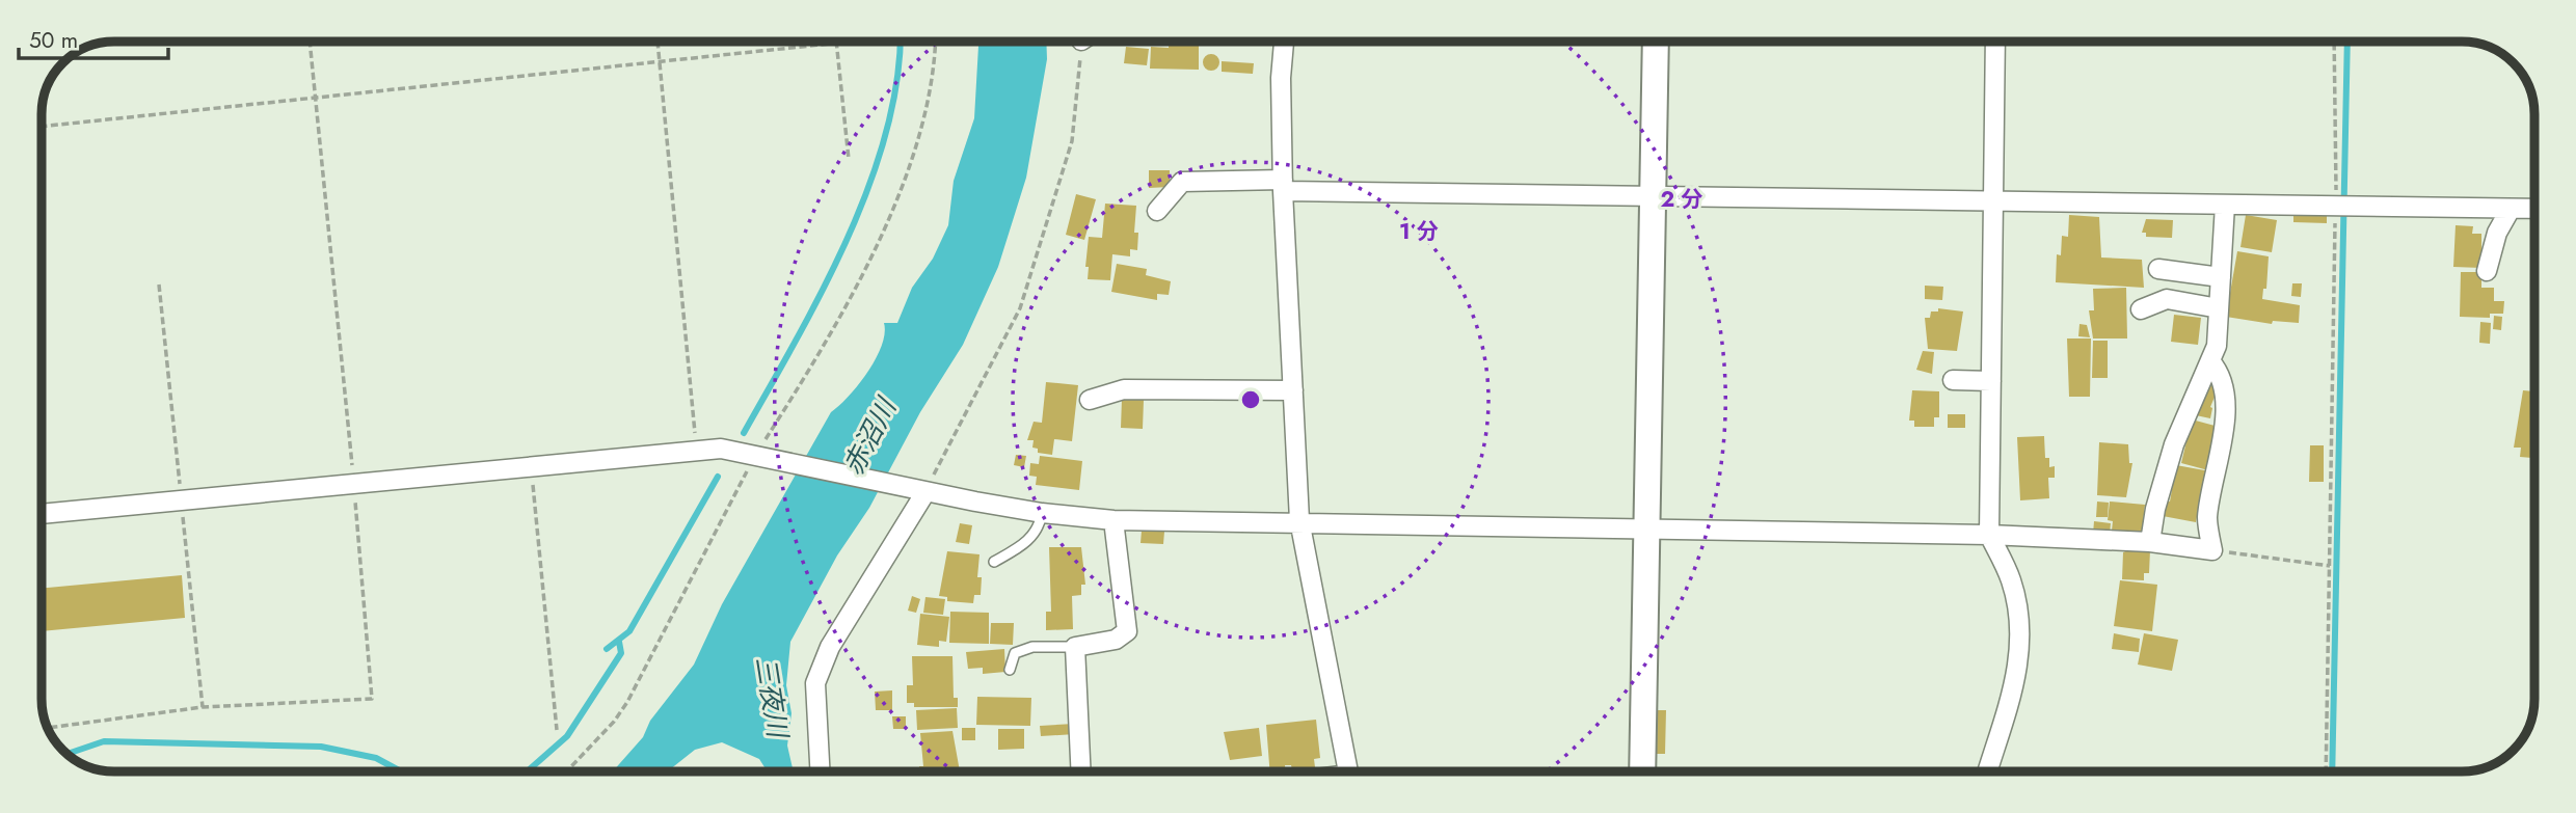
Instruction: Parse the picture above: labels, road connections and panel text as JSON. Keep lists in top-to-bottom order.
{
  "water": ["赤沼川", "三夜川"],
  "scale_bar": "50 m",
  "rings": ["2 分", "1 分"]
}
